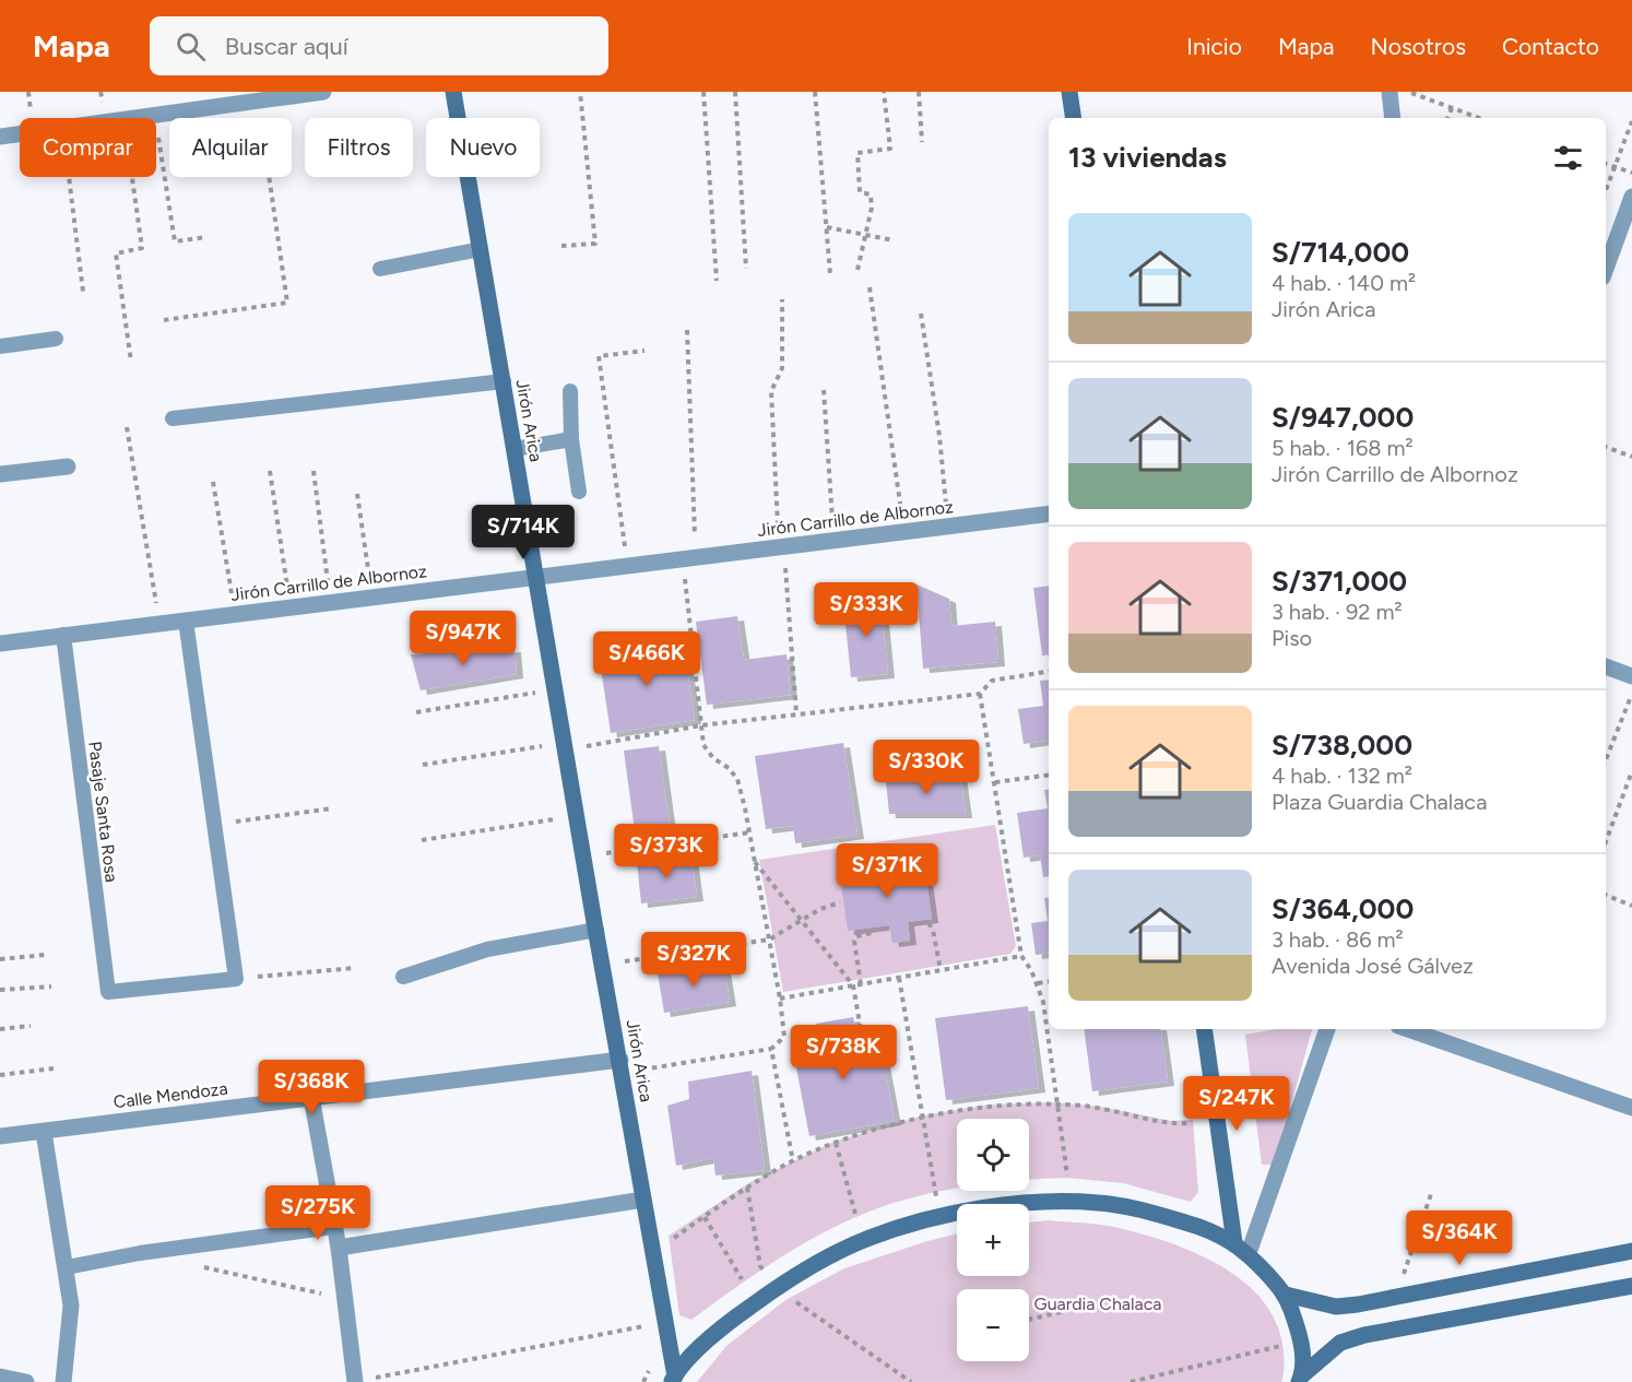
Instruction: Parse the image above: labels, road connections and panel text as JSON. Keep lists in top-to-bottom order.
{
  "streets": {
    "main road": ["Jirón Arica"],
    "street": ["Jirón Carrillo de Albornoz", "Calle Mendoza"],
    "lane": ["Pasaje Santa Rosa"]
  },
  "crossings": [
    ["Jirón Arica", "Jirón Carrillo de Albornoz"],
    ["Jirón Arica", "Calle Mendoza"],
    ["Jirón Carrillo de Albornoz", "Pasaje Santa Rosa"]
  ],
  "parks": ["Guardia Chalaca"],
  "page": {
    "header": "Mapa",
    "search": "Buscar aquí",
    "nav": [
      "Inicio",
      "Mapa",
      "Nosotros",
      "Contacto"
    ],
    "chip": [
      "Comprar",
      "Alquilar",
      "Filtros",
      "Nuevo"
    ],
    "heading": "13 viviendas",
    "list": [
      {
        "name": "S/714,000",
        "note": "4 hab. · 140 m² · Jirón Arica"
      },
      {
        "name": "S/947,000",
        "note": "5 hab. · 168 m² · Jirón Carrillo de Albornoz"
      },
      {
        "name": "S/371,000",
        "note": "3 hab. · 92 m² · Piso"
      },
      {
        "name": "S/738,000",
        "note": "4 hab. · 132 m² · Plaza Guardia Chalaca"
      },
      {
        "name": "S/364,000",
        "note": "3 hab. · 86 m² · Avenida José Gálvez"
      }
    ],
    "price": [
      "S/714K",
      "S/333K",
      "S/947K",
      "S/466K",
      "S/330K",
      "S/373K",
      "S/371K",
      "S/327K",
      "S/738K",
      "S/368K",
      "S/247K",
      "S/275K",
      "S/364K"
    ],
    "map_buttons": ["+", "−"]
  }
}
